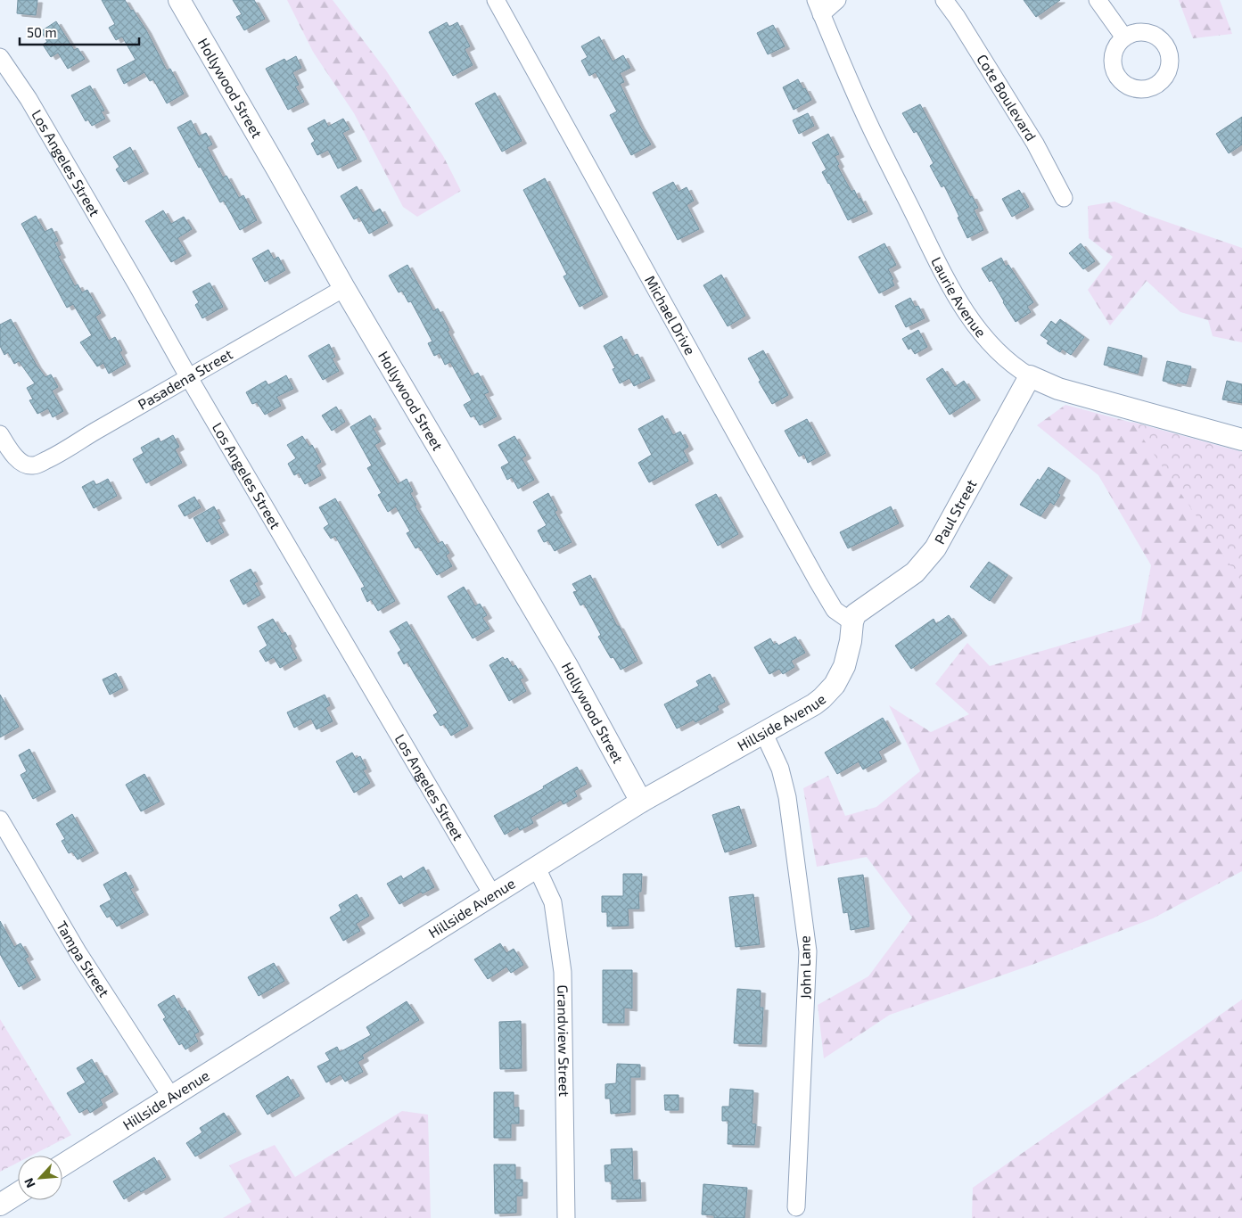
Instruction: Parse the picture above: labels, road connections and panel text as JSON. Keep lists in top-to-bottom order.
{
  "streets": {
    "street": [
      "Hollywood Street",
      "Cote Boulevard",
      "Los Angeles Street",
      "Laurie Avenue",
      "Michael Drive",
      "Pasadena Street",
      "Paul Street",
      "Hillside Avenue",
      "Tampa Street",
      "John Lane",
      "Grandview Street"
    ]
  },
  "crossings": [
    ["Hollywood Street", "Pasadena Street"],
    ["Hollywood Street", "Hillside Avenue"],
    ["Los Angeles Street", "Pasadena Street"],
    ["Los Angeles Street", "Hillside Avenue"],
    ["Laurie Avenue", "Paul Street"],
    ["Michael Drive", "Paul Street"],
    ["Michael Drive", "Hillside Avenue"],
    ["Paul Street", "Hillside Avenue"],
    ["Hillside Avenue", "Tampa Street"],
    ["Hillside Avenue", "John Lane"],
    ["Hillside Avenue", "Grandview Street"]
  ],
  "scale_bar": "50 m",
  "north": "bottom left"
}
